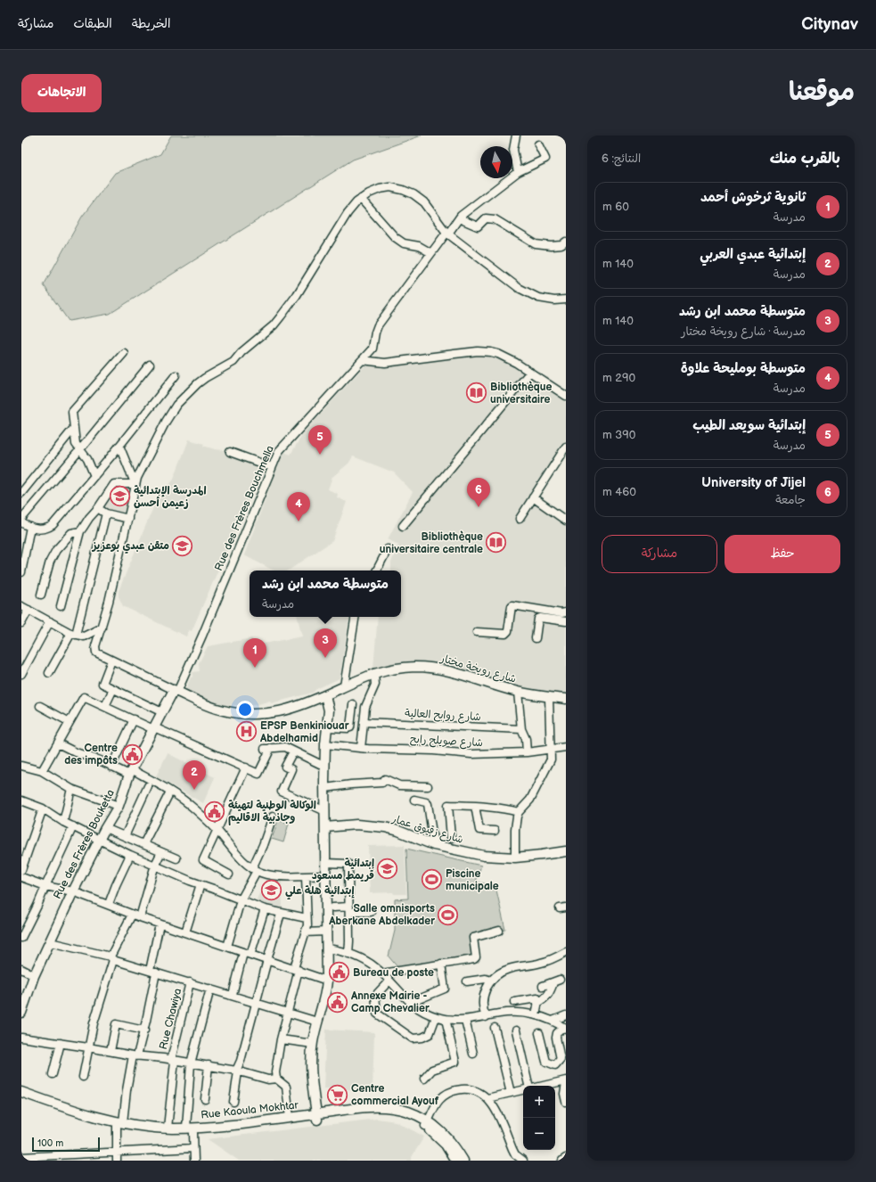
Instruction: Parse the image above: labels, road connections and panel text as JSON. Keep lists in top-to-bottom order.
{
  "streets": {
    "main road": [
      "شارع رويخة مختار",
      "شارع زقيوق عمار",
      "Rue des Frères Bouketta",
      "Rue Kaoula Mokhtar"
    ],
    "street": [
      "Rue des Frères Bouchmella",
      "شارع روابح العالية",
      "شارع صويلح رابح",
      "Rue Chawiya"
    ]
  },
  "crossings": [
    ["Rue des Frères Bouchmella", "شارع رويخة مختار"],
    ["Rue des Frères Bouchmella", "Rue des Frères Bouketta"],
    ["شارع رويخة مختار", "Rue des Frères Bouketta"],
    ["Rue Chawiya", "Rue Kaoula Mokhtar"]
  ],
  "places": {
    "library": ["Bibliothèque universitaire", "Bibliothèque universitaire centrale"],
    "school or university": [
      "المدرسة الإبتدائية زعيمن أحسن",
      "متقن عبدي بوعزيز",
      "إبتدائية قريمط مسعود",
      "إبتدائية هلة علي"
    ],
    "hospital": ["EPSP Benkiniouar Abdelhamid"],
    "public building": [
      "Centre des impôts",
      "الوكالة الوطنية لتهيئة وجاذبية الاقاليم",
      "Bureau de poste",
      "Annexe Mairie - Camp Chevalier"
    ],
    "sports": ["Piscine municipale", "Salle omnisports Aberkane Abdelkader"],
    "supermarket": ["Centre commercial Ayouf"]
  },
  "scale_bar": "100 m",
  "north": "bottom",
  "page": {
    "header": "Citynav",
    "nav": ["الخريطة", "الطبقات", "مشاركة"],
    "title": "موقعنا",
    "buttons": [
      "الاتجاهات",
      ["حفظ", "مشاركة"]
    ],
    "heading": ["بالقرب منك", "النتائج: 6"],
    "list": [
      {
        "mark": "1",
        "name": "ثانوية ثرخوش أحمد",
        "note": "مدرسة",
        "value": "60 m"
      },
      {
        "mark": "2",
        "name": "إبتدائية عبدي العربي",
        "note": "مدرسة",
        "value": "140 m"
      },
      {
        "mark": "3",
        "name": "متوسطة محمد ابن رشد",
        "note": "مدرسة · شارع رويخة مختار",
        "value": "140 m"
      },
      {
        "mark": "4",
        "name": "متوسطة بومليحة علاوة",
        "note": "مدرسة",
        "value": "290 m"
      },
      {
        "mark": "5",
        "name": "إبتدائية سويعد الطيب",
        "note": "مدرسة",
        "value": "390 m"
      },
      {
        "mark": "6",
        "name": "University of Jijel",
        "note": "جامعة",
        "value": "460 m"
      }
    ],
    "pins": [
      "5",
      "6",
      "4",
      "3",
      "1",
      "2"
    ],
    "popup": ["متوسطة محمد ابن رشد", "مدرسة"],
    "map_buttons": ["+", "−"],
    "scale": "100 m"
  }
}
